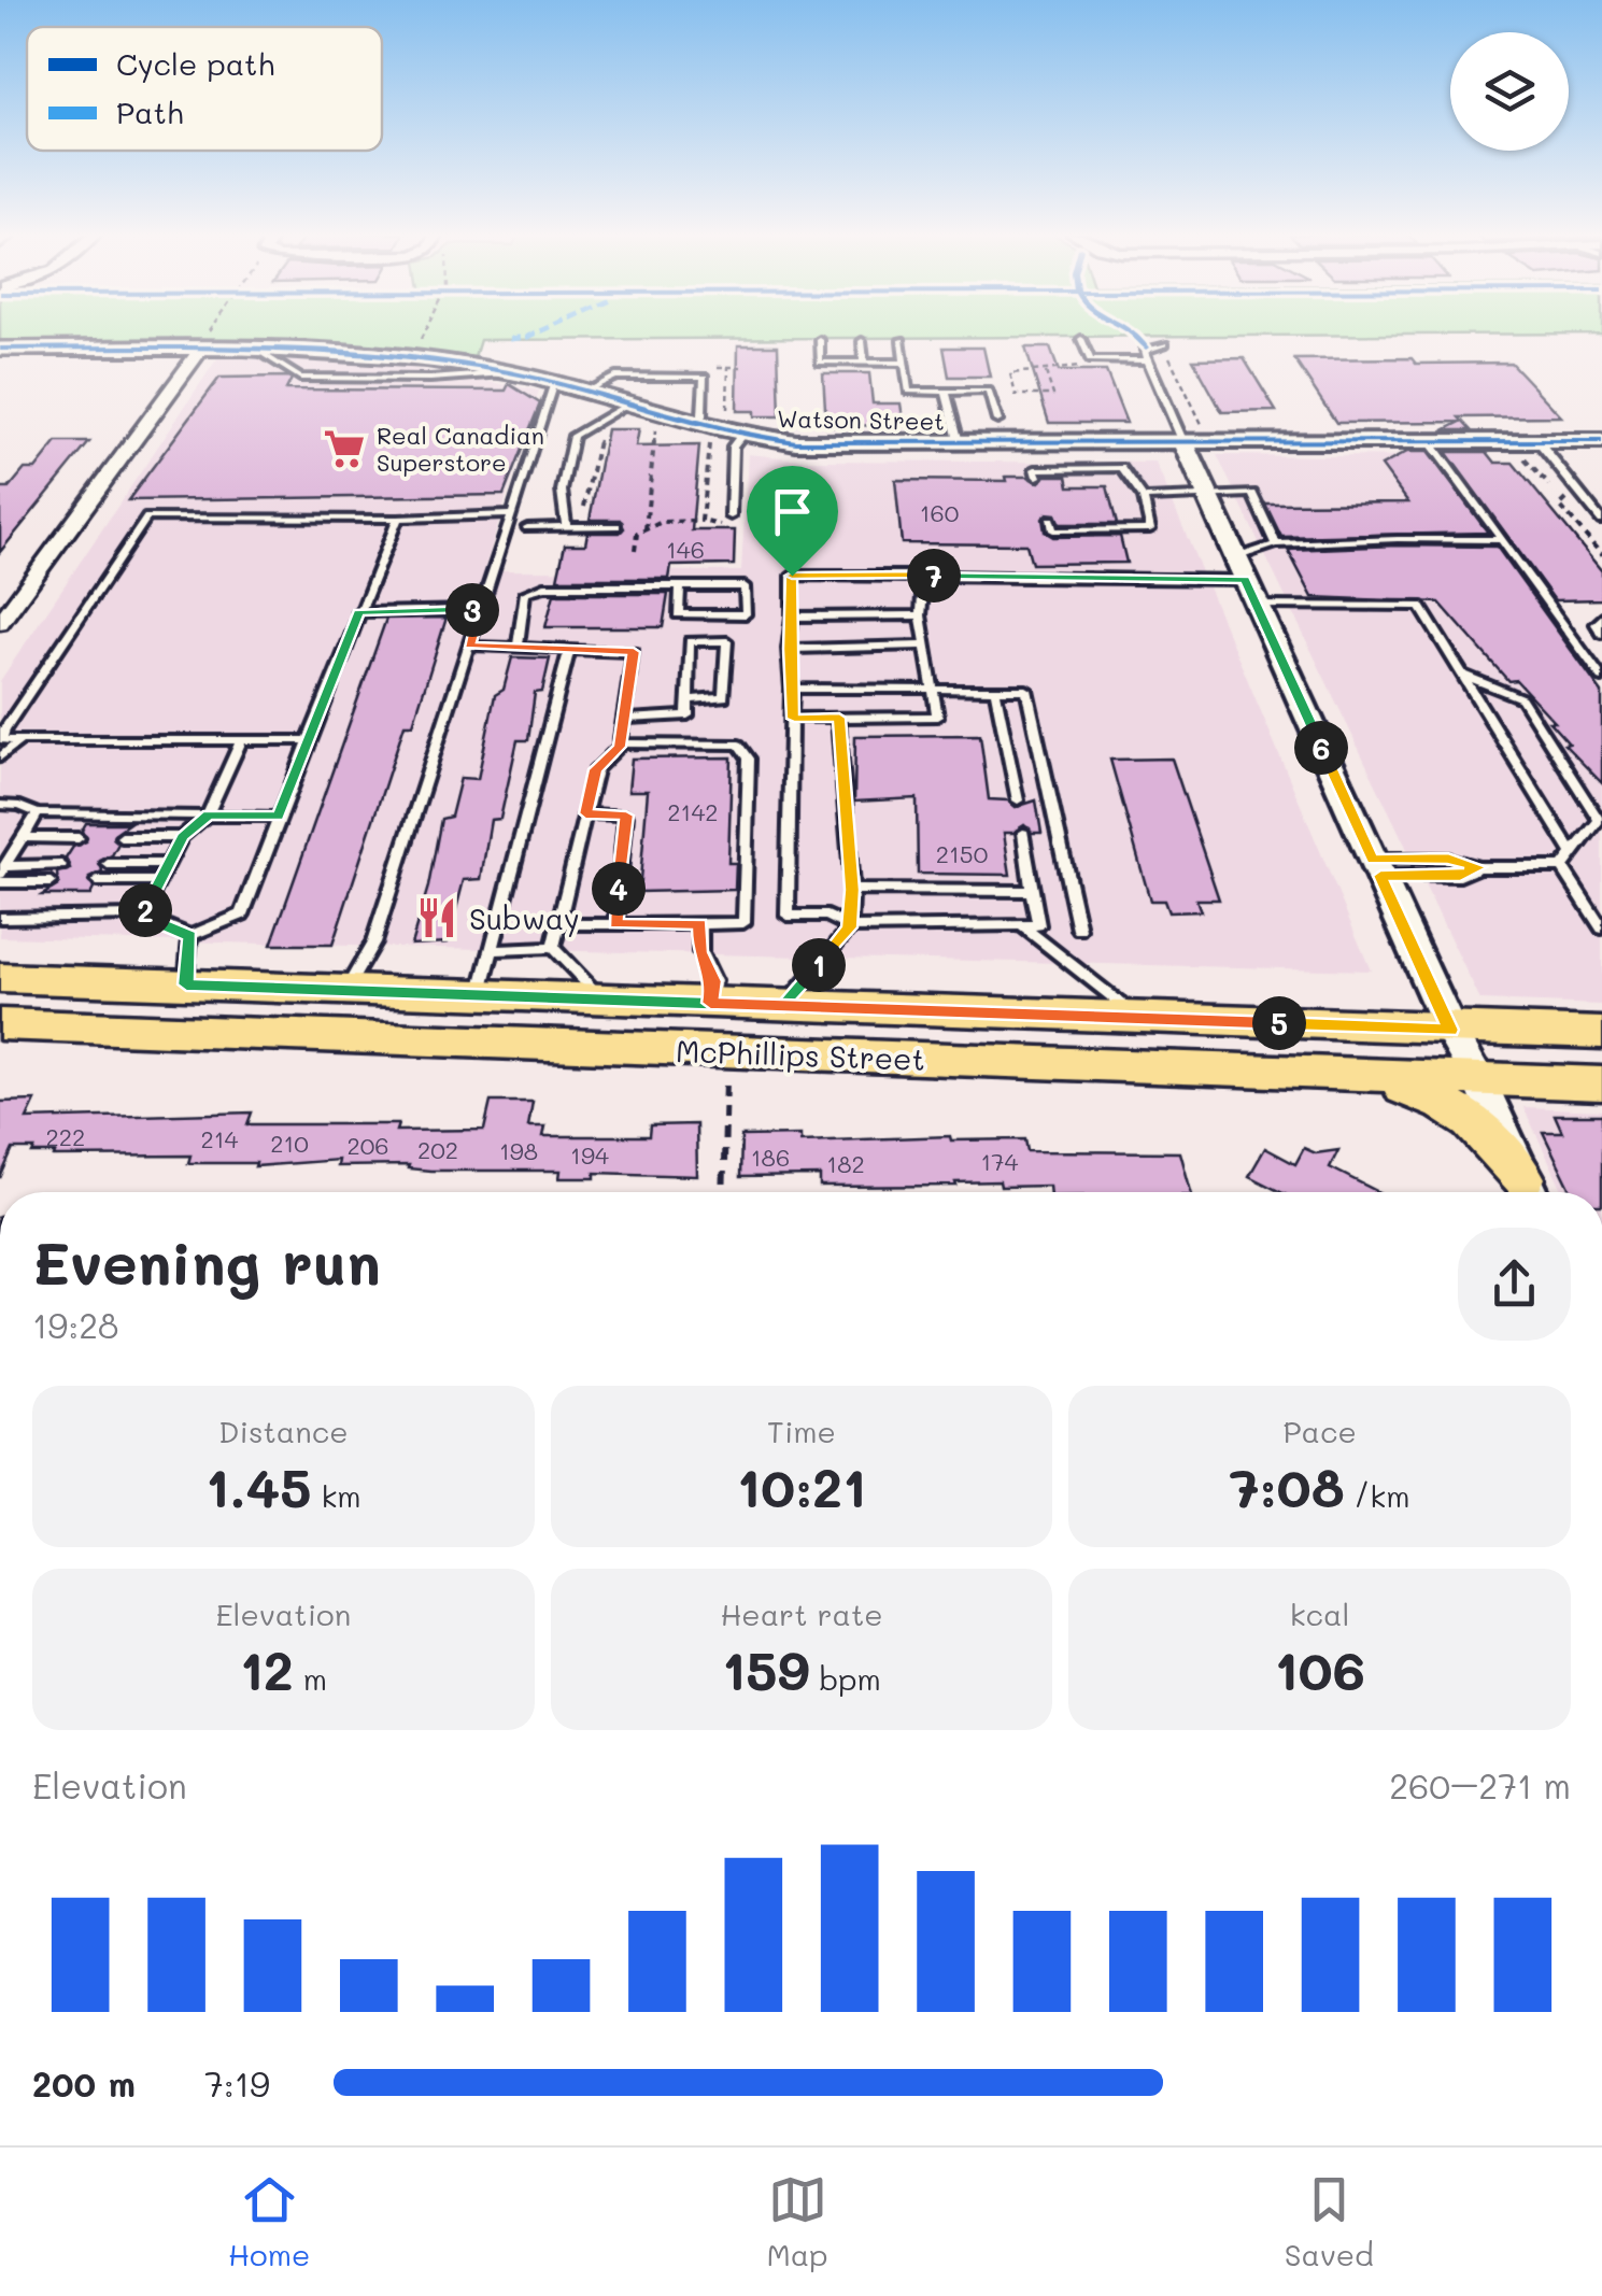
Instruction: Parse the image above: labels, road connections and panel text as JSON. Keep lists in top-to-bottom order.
{
  "streets": {
    "main road": ["McPhillips Street"],
    "street": ["Watson Street"]
  },
  "places": {
    "supermarket": ["Real Canadian Superstore"],
    "restaurant": ["Subway"]
  },
  "house_numbers": [
    "160",
    "146",
    "2142",
    "2150",
    "222",
    "214",
    "210",
    "206",
    "202",
    "198",
    "194",
    "186",
    "174",
    "182"
  ],
  "legend": ["Cycle path", "Path"],
  "page": {
    "pins": [
      "7",
      "3",
      "6",
      "4",
      "2",
      "1",
      "5"
    ],
    "heading": ["Evening run", "19:28"],
    "stats": [
      ["Distance", "1.45 km"],
      ["Time", "10:21"],
      ["Pace", "7:08 /km"],
      ["Elevation", "12 m"],
      ["Heart rate", "159 bpm"],
      ["kcal", "106"]
    ],
    "chart": ["Elevation", "260–271 m"],
    "list": [
      {
        "name": "200 m",
        "note": "7:19"
      }
    ],
    "tabs": ["Home", "Map", "Saved"]
  }
}
